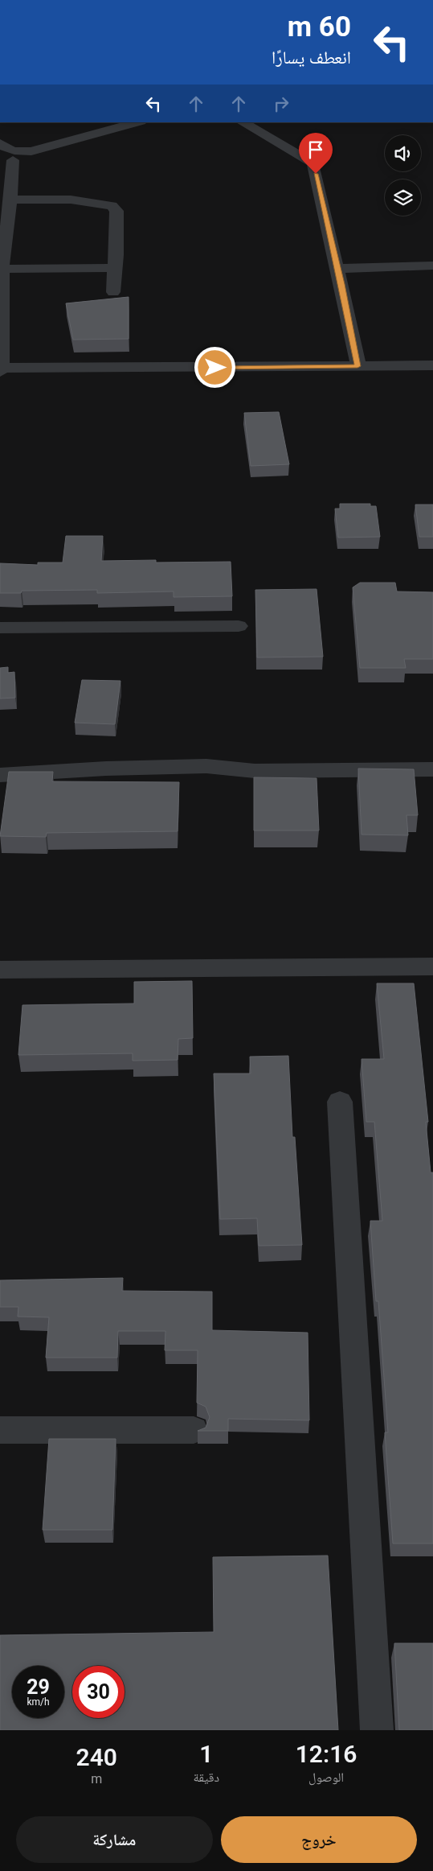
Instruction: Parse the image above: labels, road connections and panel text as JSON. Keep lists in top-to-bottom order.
{
  "page": {
    "turn": ["60 m", "انعطف يسارًا"],
    "speed": "29 km/h",
    "limit": "30",
    "eta": [
      "12:16",
      "الوصول",
      "1",
      "دقيقة",
      "240",
      "m"
    ],
    "buttons": ["خروج", "مشاركة"]
  }
}
